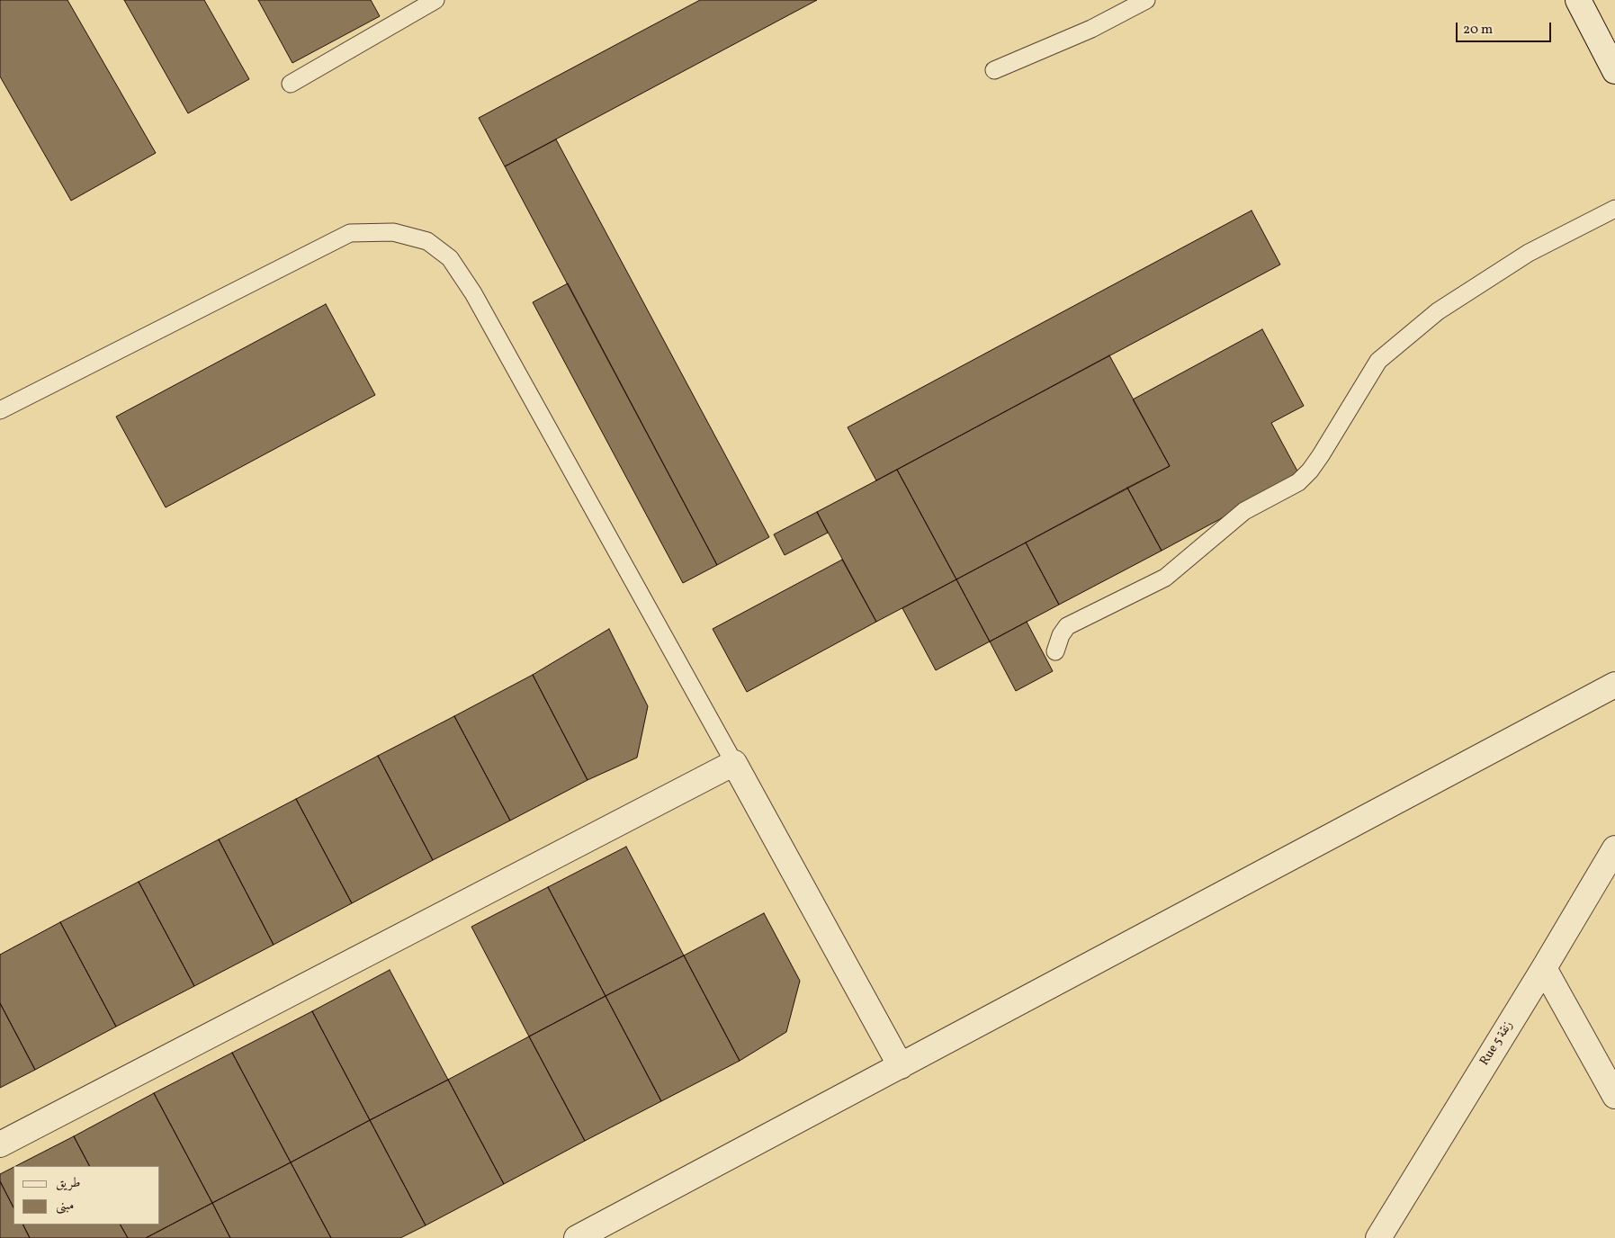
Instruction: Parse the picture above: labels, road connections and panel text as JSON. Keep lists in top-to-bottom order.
{
  "streets": {
    "street": ["Rue 5 زنقة"]
  },
  "legend": ["طريق", "مبنى"],
  "scale_bar": "20 m"
}
